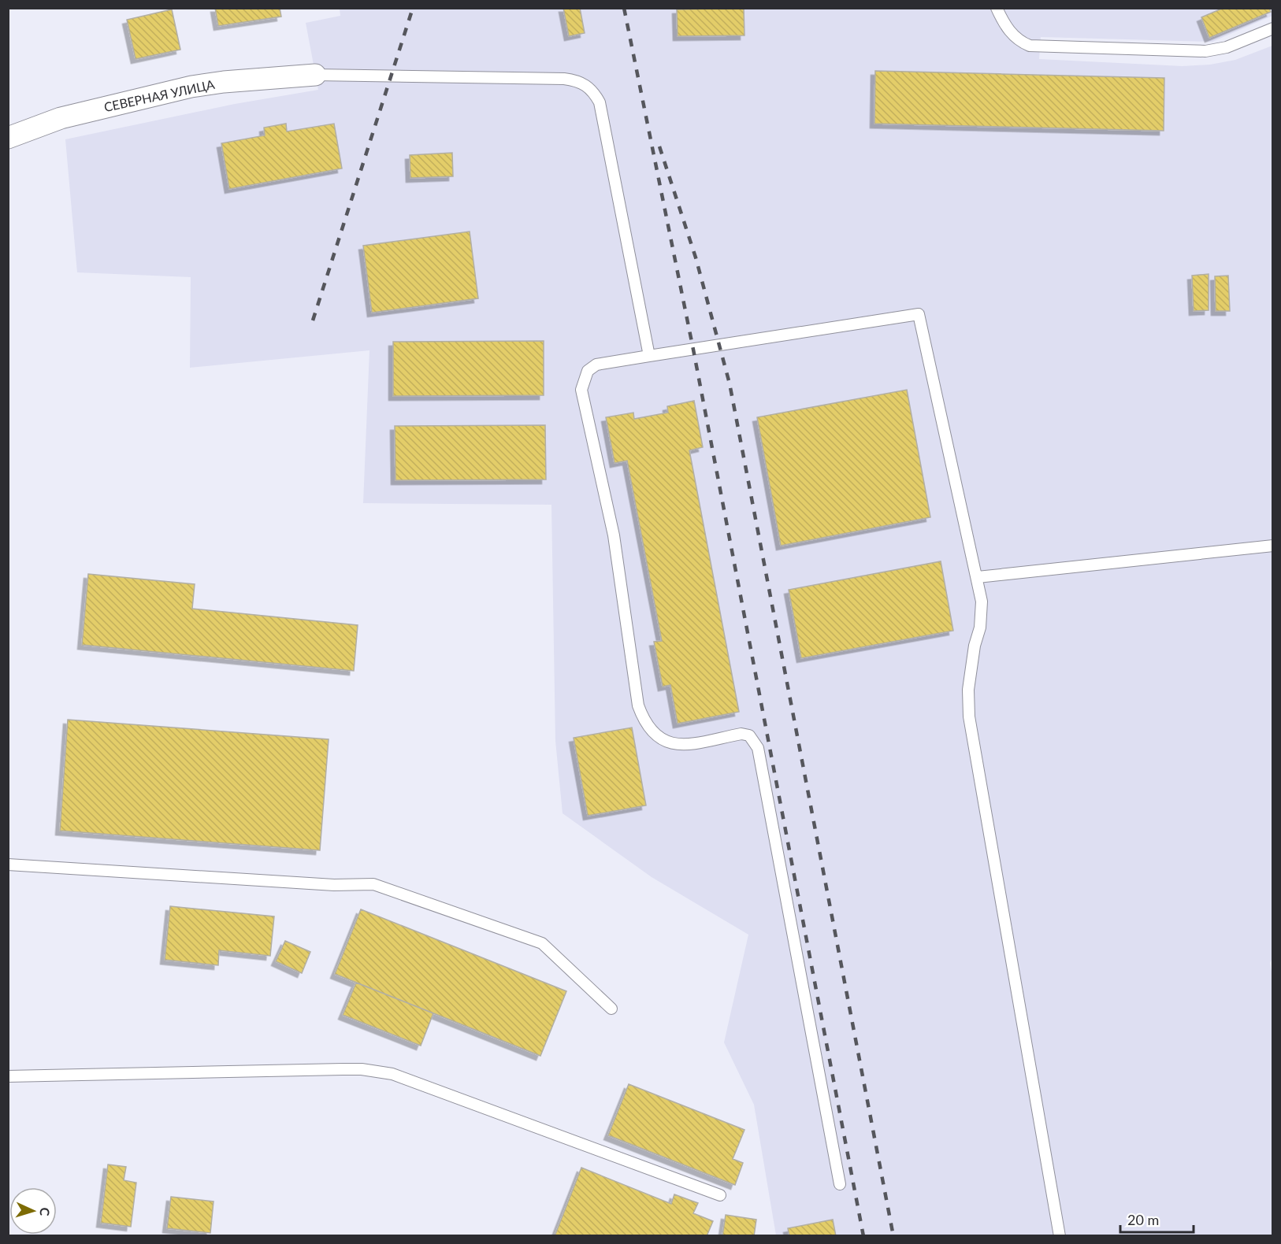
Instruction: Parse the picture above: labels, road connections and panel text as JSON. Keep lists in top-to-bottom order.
{
  "streets": {
    "street": ["СЕВЕРНАЯ УЛИЦА"]
  },
  "scale_bar": "20 m",
  "north": "right"
}
